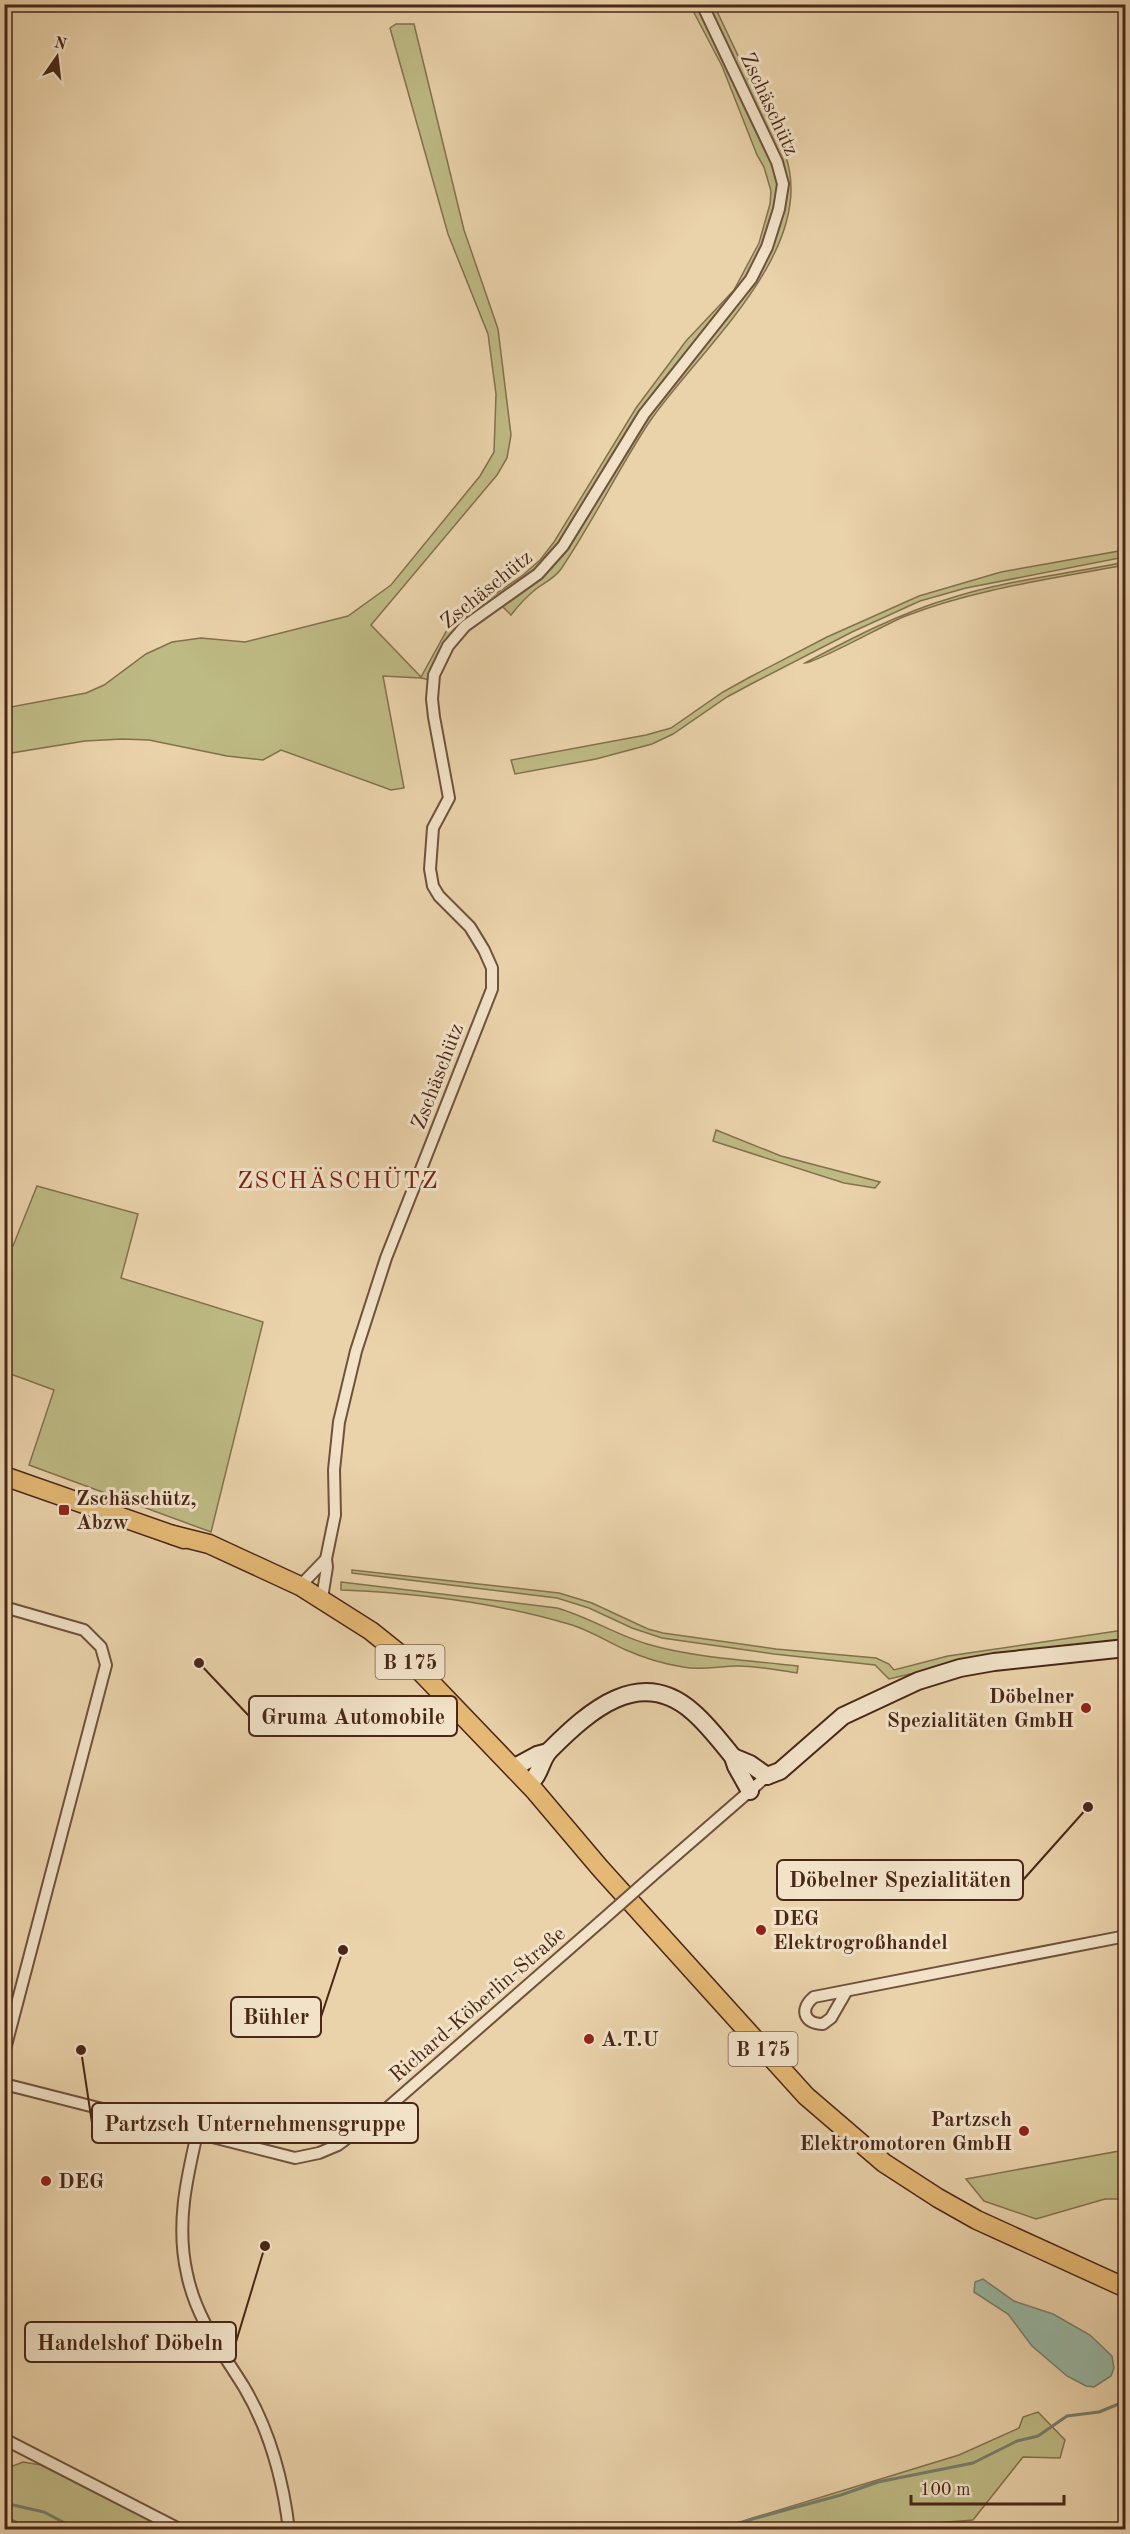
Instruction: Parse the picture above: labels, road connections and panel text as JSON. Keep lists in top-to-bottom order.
{
  "streets": {
    "main road": ["B 175"],
    "street": ["Zschäschütz", "Richard-Köberlin-Straße"]
  },
  "crossings": [
    ["Zschäschütz", "B 175"]
  ],
  "districts": ["ZSCHÄSCHÜTZ"],
  "places": {
    "transit": ["Zschäschütz, Abzw"],
    "other": [
      "Gruma Automobile",
      "Döbelner Spezialitäten GmbH",
      "Döbelner Spezialitäten",
      "DEG Elektrogroßhandel",
      "Bühler",
      "A.T.U",
      "Partzsch Unternehmensgruppe",
      "Partzsch Elektromotoren GmbH",
      "DEG",
      "Handelshof Döbeln"
    ]
  },
  "scale_bar": "100 m",
  "north": "top"
}
